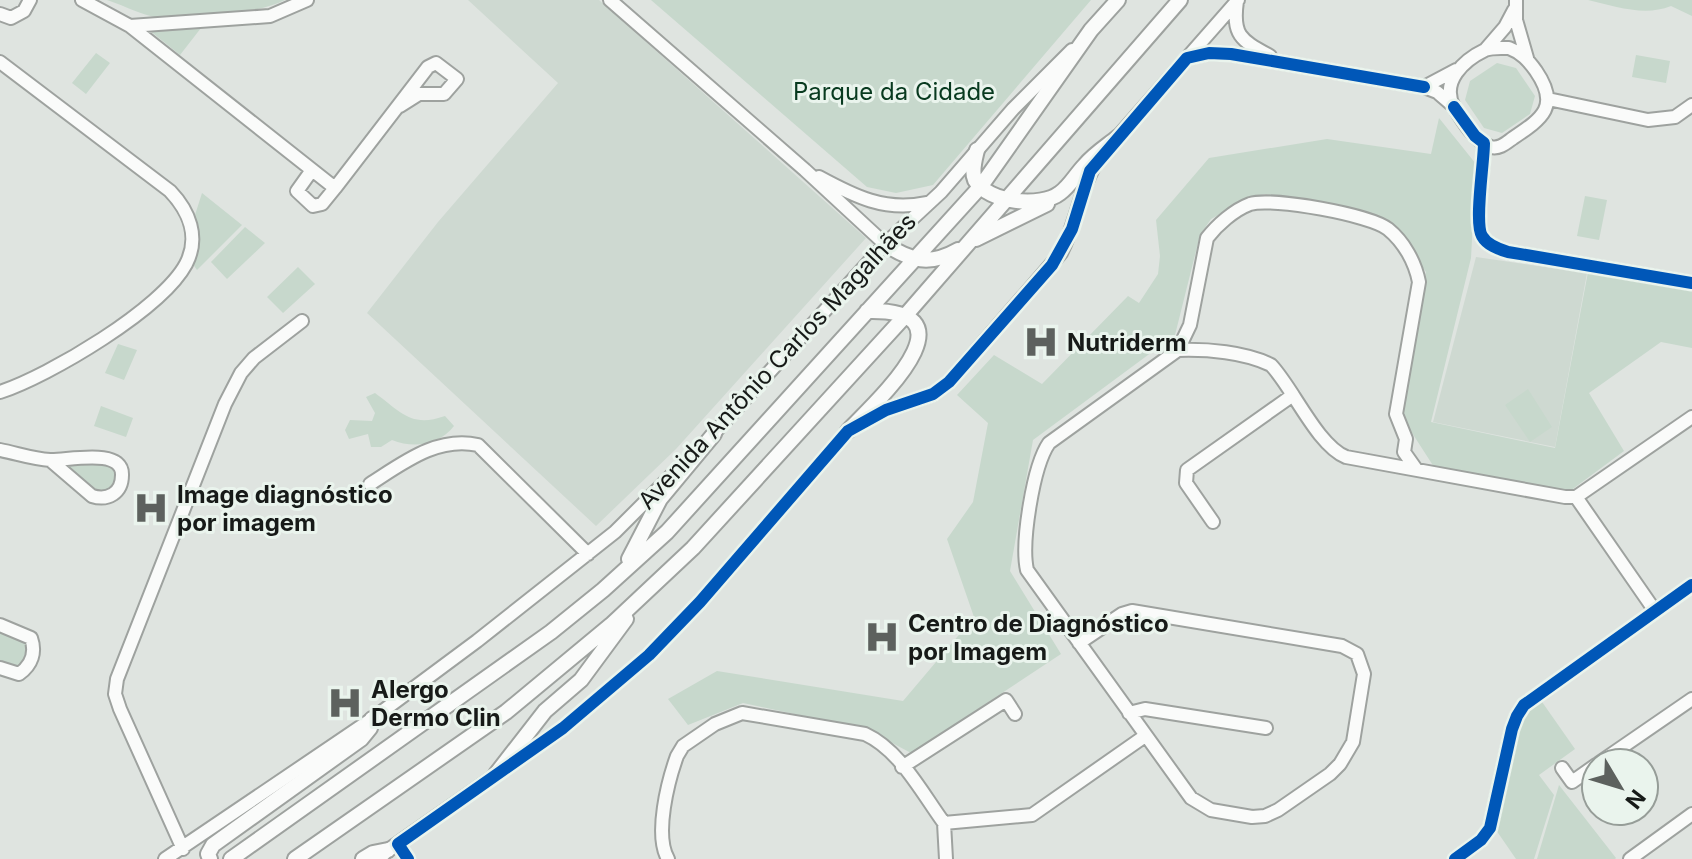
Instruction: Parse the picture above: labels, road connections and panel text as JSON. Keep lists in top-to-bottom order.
{
  "streets": {
    "main road": ["Avenida Antônio Carlos Magalhães"]
  },
  "parks": ["Parque da Cidade"],
  "places": {
    "hospital": [
      "Nutriderm",
      "Image diagnóstico por imagem",
      "Centro de Diagnóstico por Imagem",
      "Alergo Dermo Clin"
    ]
  },
  "north": "bottom right"
}
